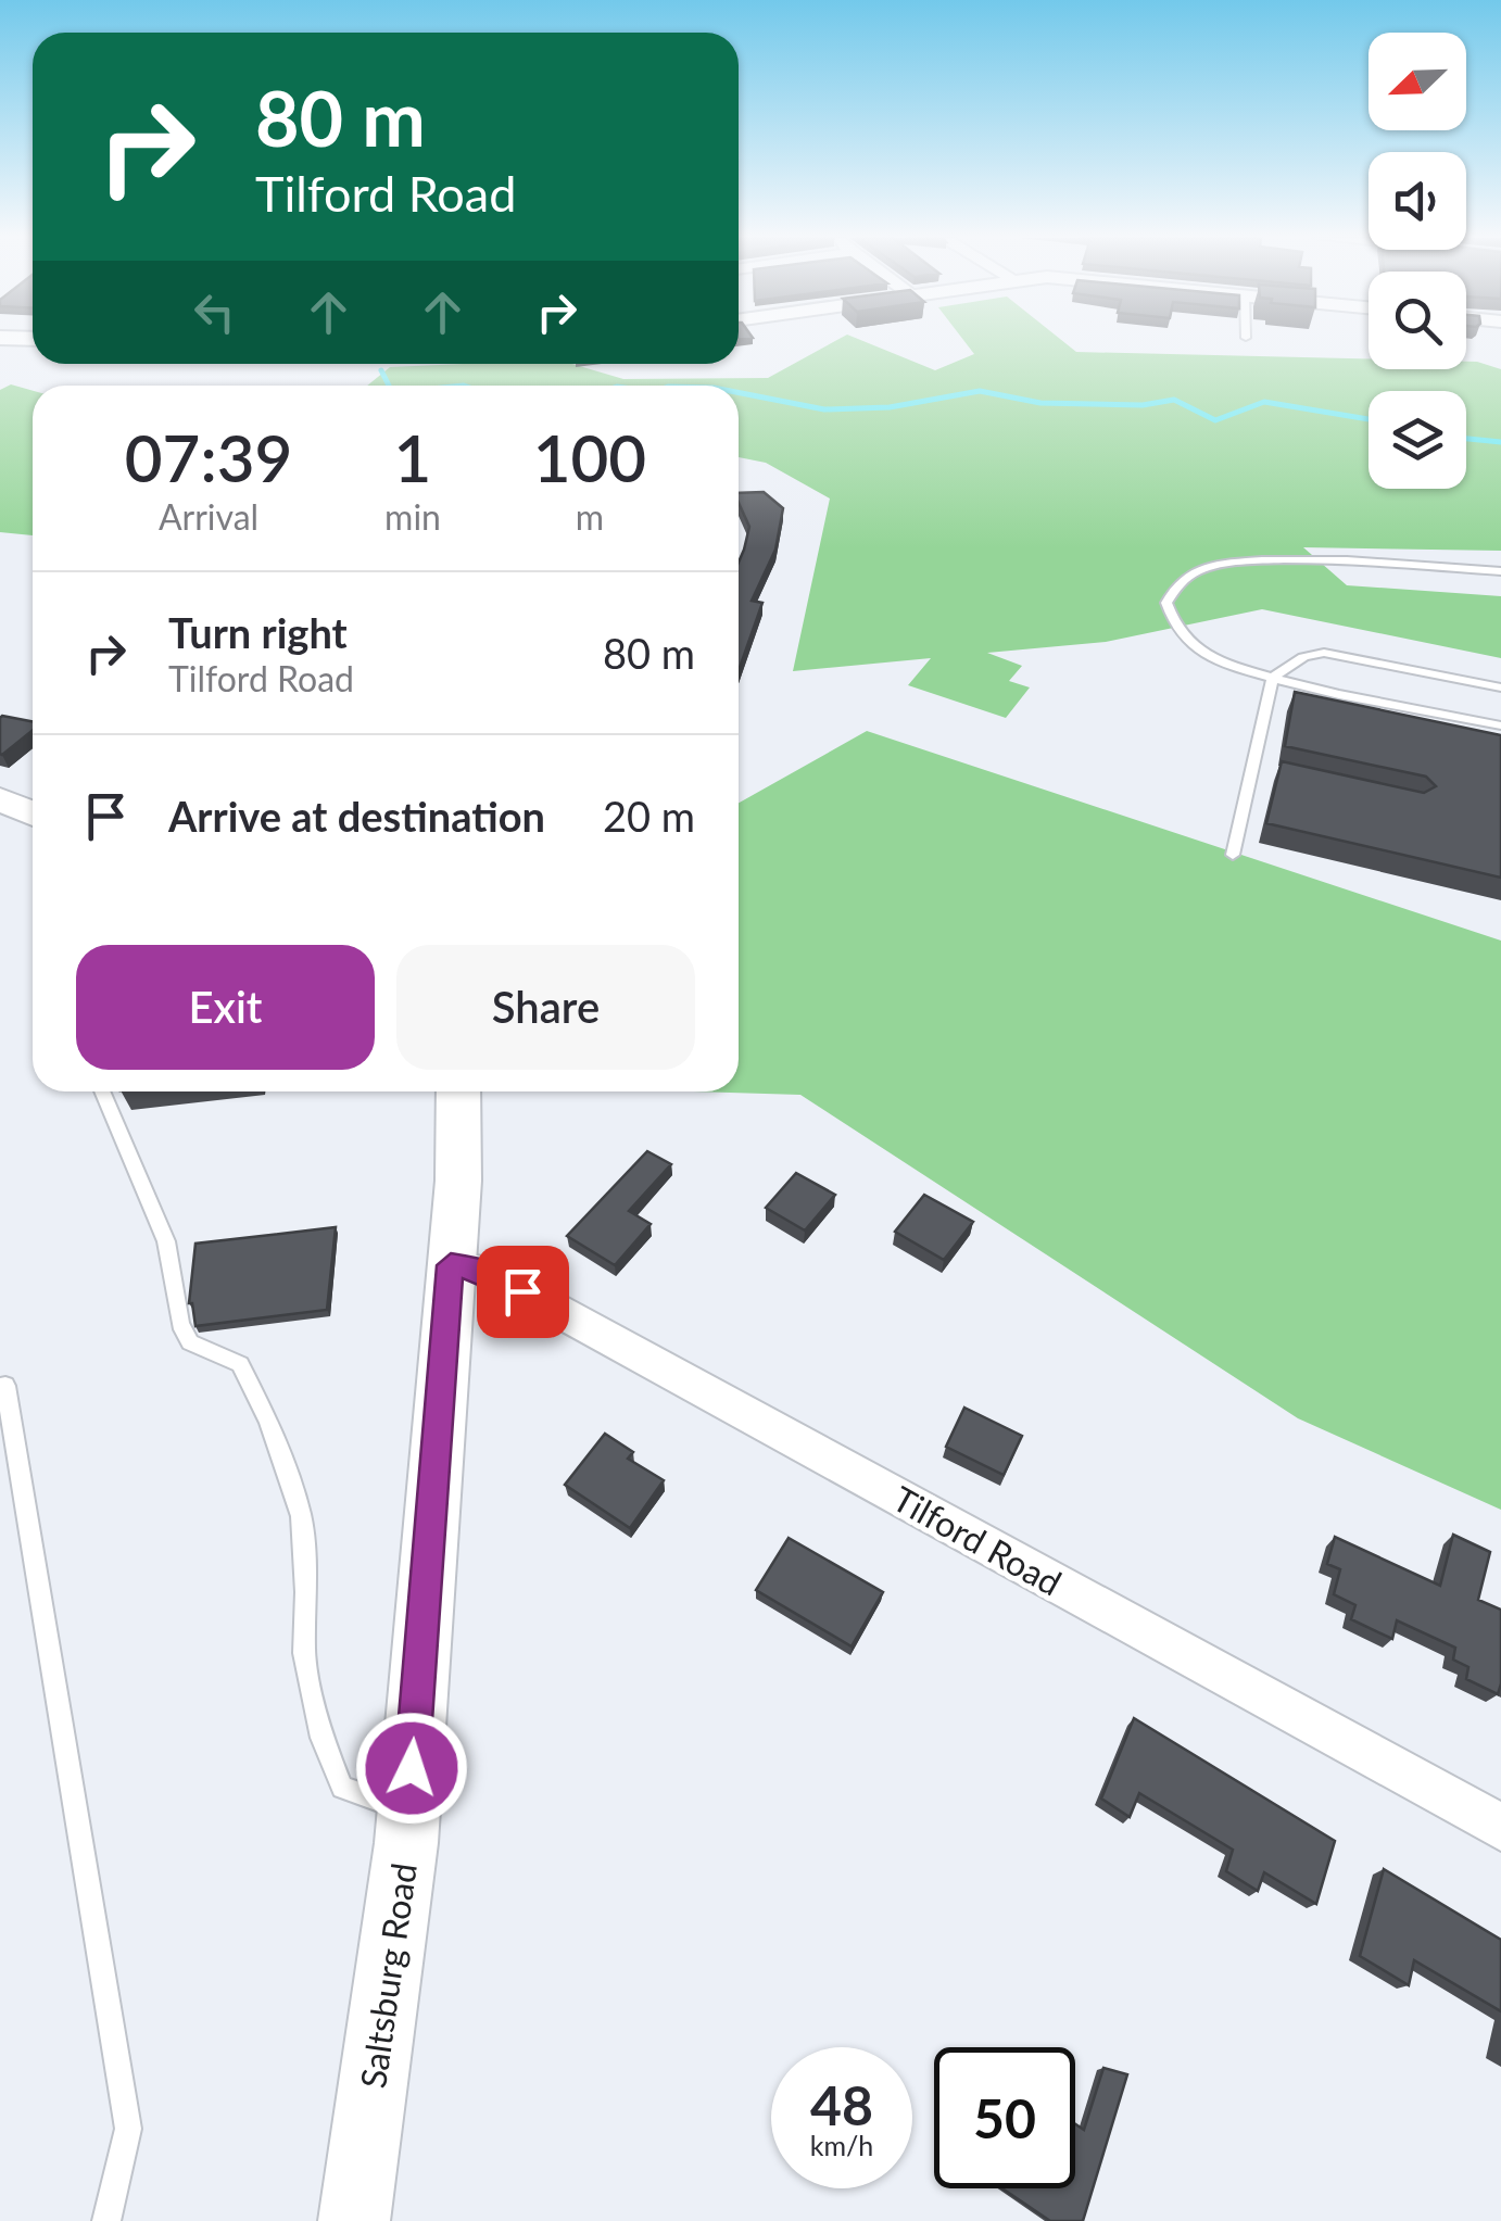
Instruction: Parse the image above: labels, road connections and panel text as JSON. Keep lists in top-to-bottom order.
{
  "streets": {
    "main road": ["Saltsburg Road"],
    "street": ["Tilford Road"]
  },
  "crossings": [
    ["Tilford Road", "Saltsburg Road"]
  ],
  "north": "bottom left",
  "page": {
    "turn": ["80 m", "Tilford Road"],
    "eta": [
      "07:39",
      "Arrival",
      "1",
      "min",
      "100",
      "m"
    ],
    "list": [
      {
        "name": "Turn right",
        "note": "Tilford Road",
        "value": "80 m"
      },
      {
        "name": "Arrive at destination",
        "value": "20 m"
      }
    ],
    "buttons": ["Exit", "Share"],
    "speed": "48 km/h",
    "limit": "50"
  }
}
